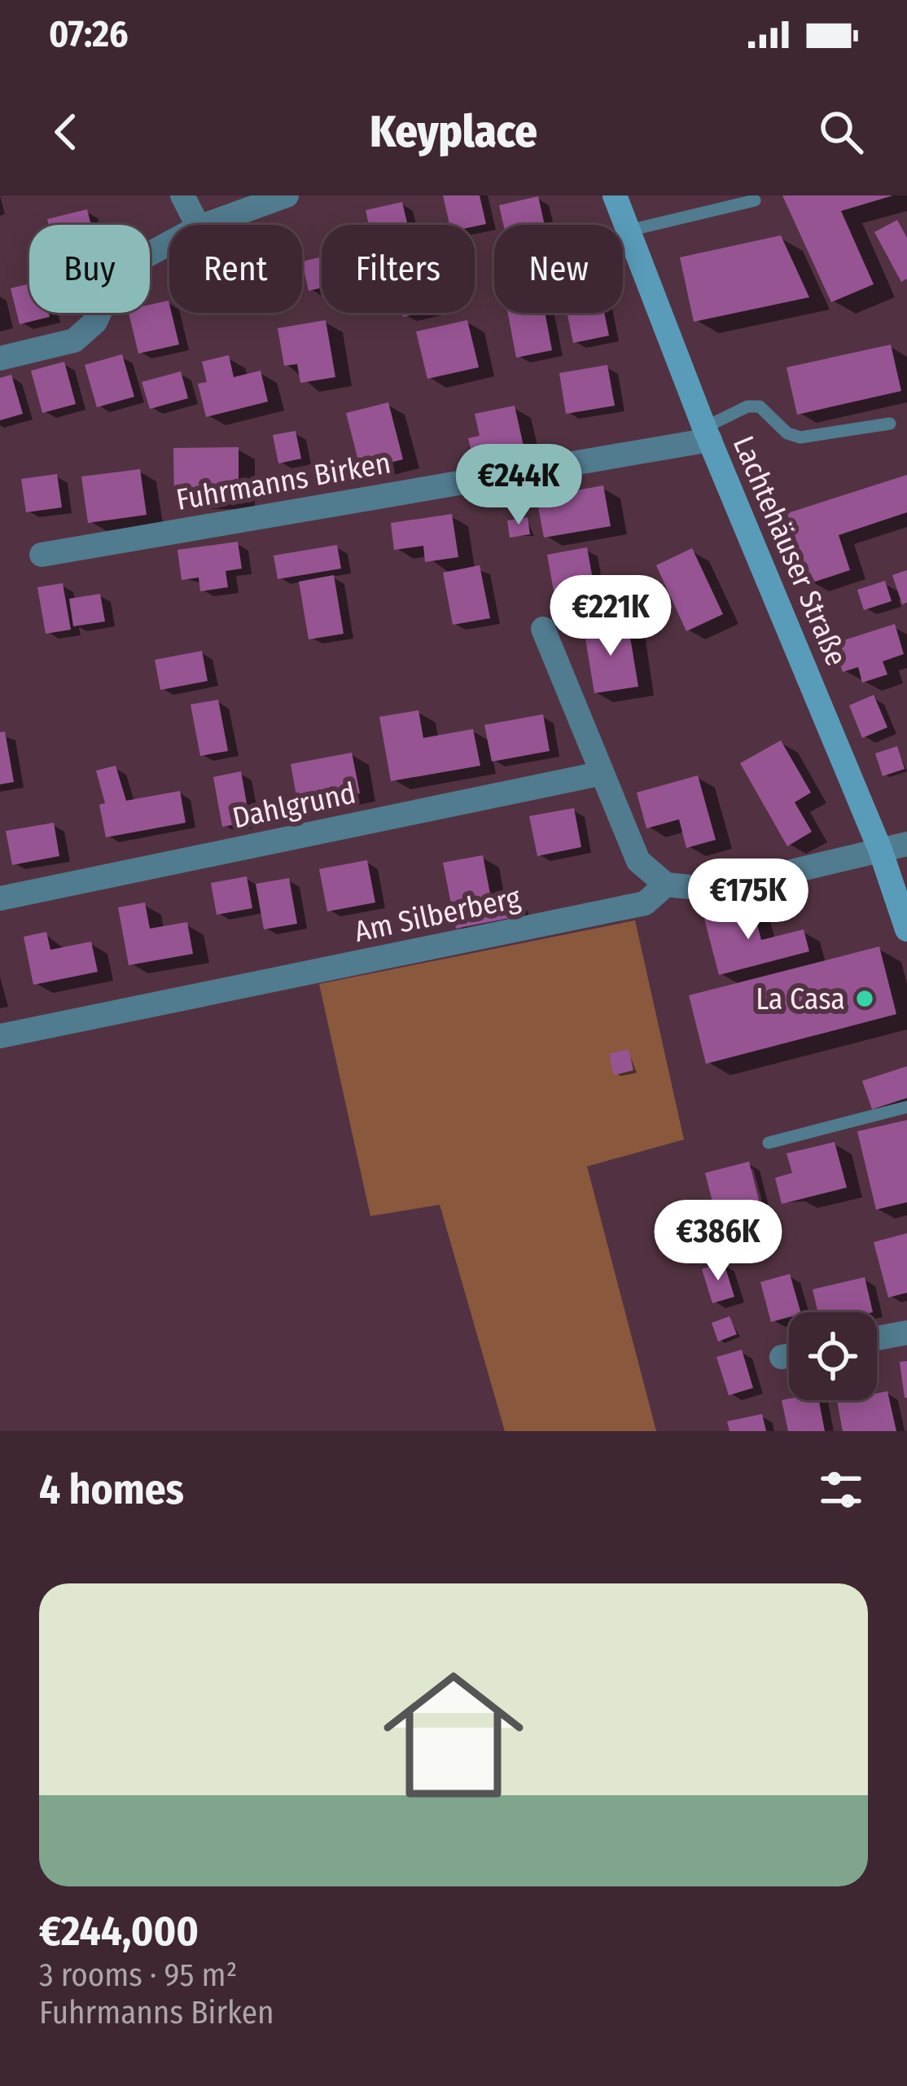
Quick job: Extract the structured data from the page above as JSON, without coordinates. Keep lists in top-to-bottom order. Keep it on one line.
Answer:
{"streets":{"street":["Fuhrmanns Birken","Lachtehäuser Straße","Dahlgrund","Am Silberberg"]},"crossings":[["Fuhrmanns Birken","Lachtehäuser Straße"]],"places":["La Casa"],"page":{"status":"07:26","header":"Keyplace","chip":["Buy","Rent","Filters","New"],"price":["€244K","€221K","€175K","€386K"],"heading":"4 homes","list":[{"name":"€244,000","note":"3 rooms · 95 m² · Fuhrmanns Birken"}]}}
